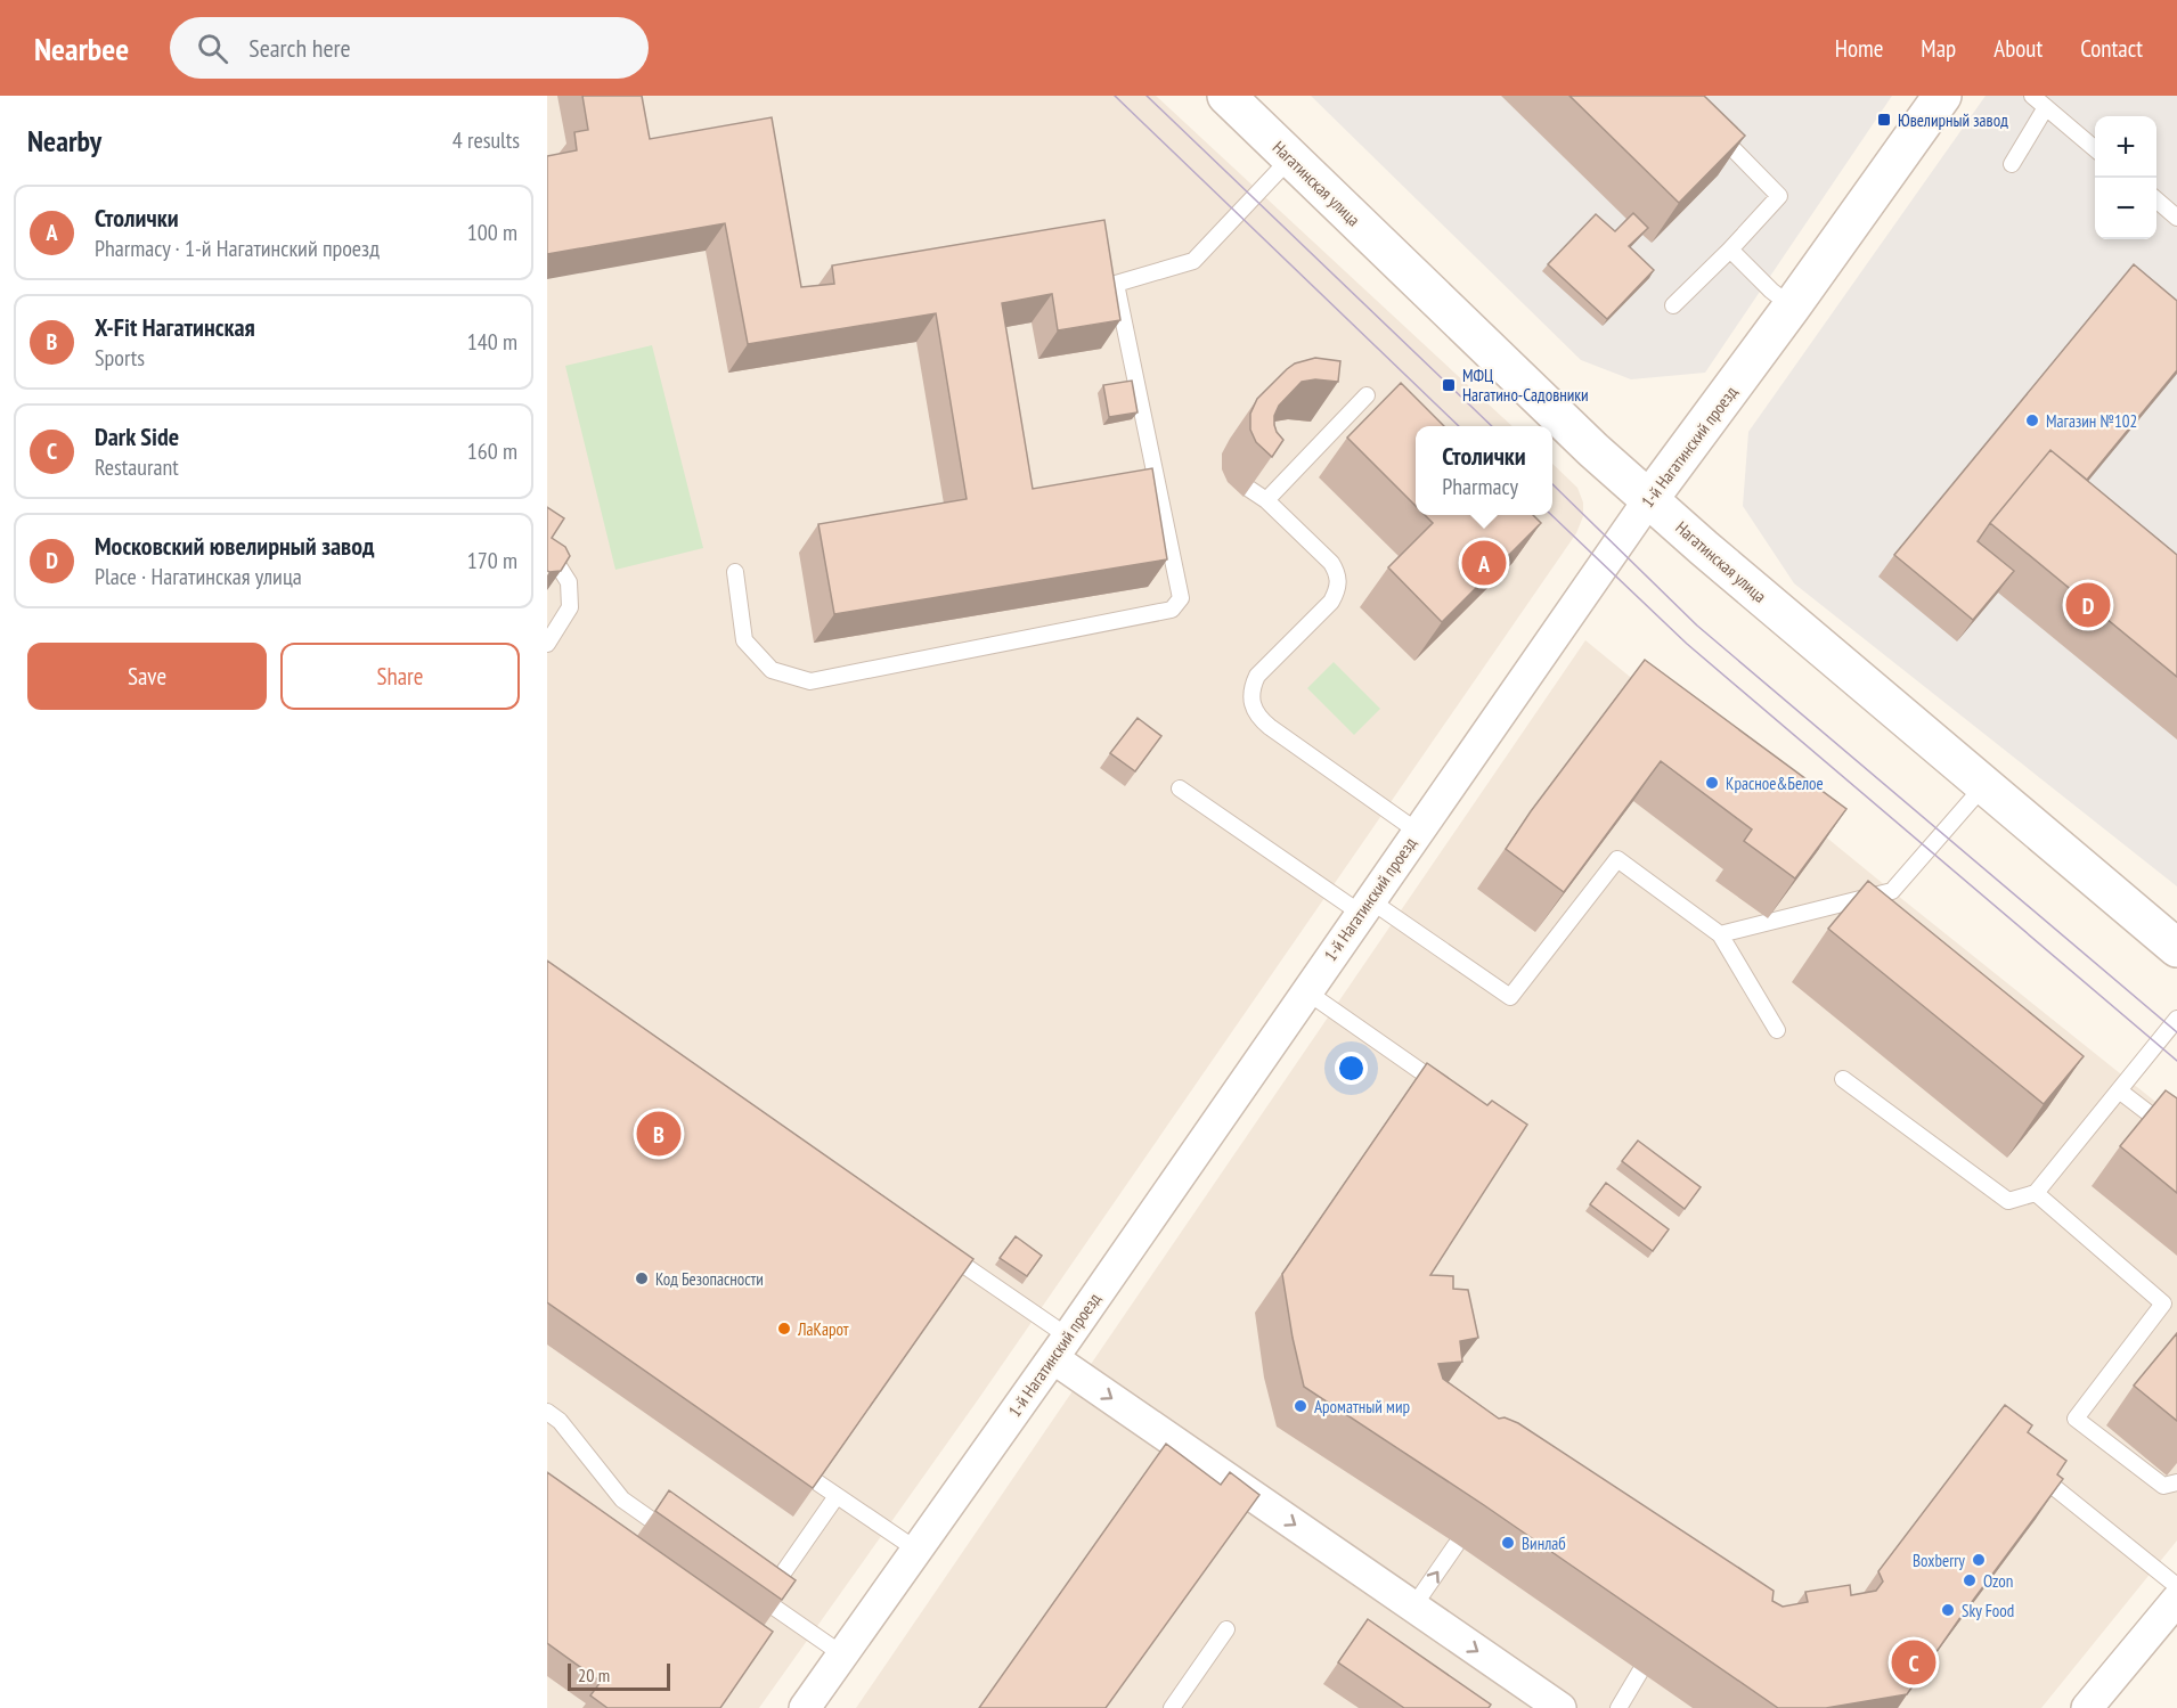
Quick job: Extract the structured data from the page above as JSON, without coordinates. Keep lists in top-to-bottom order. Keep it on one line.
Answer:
{"streets":{"street":["Нагатинская улица","1-й Нагатинский проезд"]},"crossings":[["Нагатинская улица","1-й Нагатинский проезд"]],"places":{"transit":["Ювелирный завод","МФЦ Нагатино-Садовники"],"other":["Магазин №102","Красное&Белое","Код Безопасности","ЛаКарот","Ароматный мир","Винлаб","Boxberry","Ozon","Sky Food"]},"scale_bar":"20 m","page":{"header":"Nearbee","search":"Search here","nav":["Home","Map","About","Contact"],"heading":["Nearby","4 results"],"map_buttons":["+","−"],"list":[{"mark":"A","name":"Столички","note":"Pharmacy · 1-й Нагатинский проезд","value":"100 m"},{"mark":"B","name":"X-Fit Нагатинская","note":"Sports","value":"140 m"},{"mark":"C","name":"Dark Side","note":"Restaurant","value":"160 m"},{"mark":"D","name":"Московский ювелирный завод","note":"Place · Нагатинская улица","value":"170 m"}],"popup":["Столички","Pharmacy"],"pins":["A","D","B","C"],"buttons":["Save","Share"],"scale":"20 m"}}
